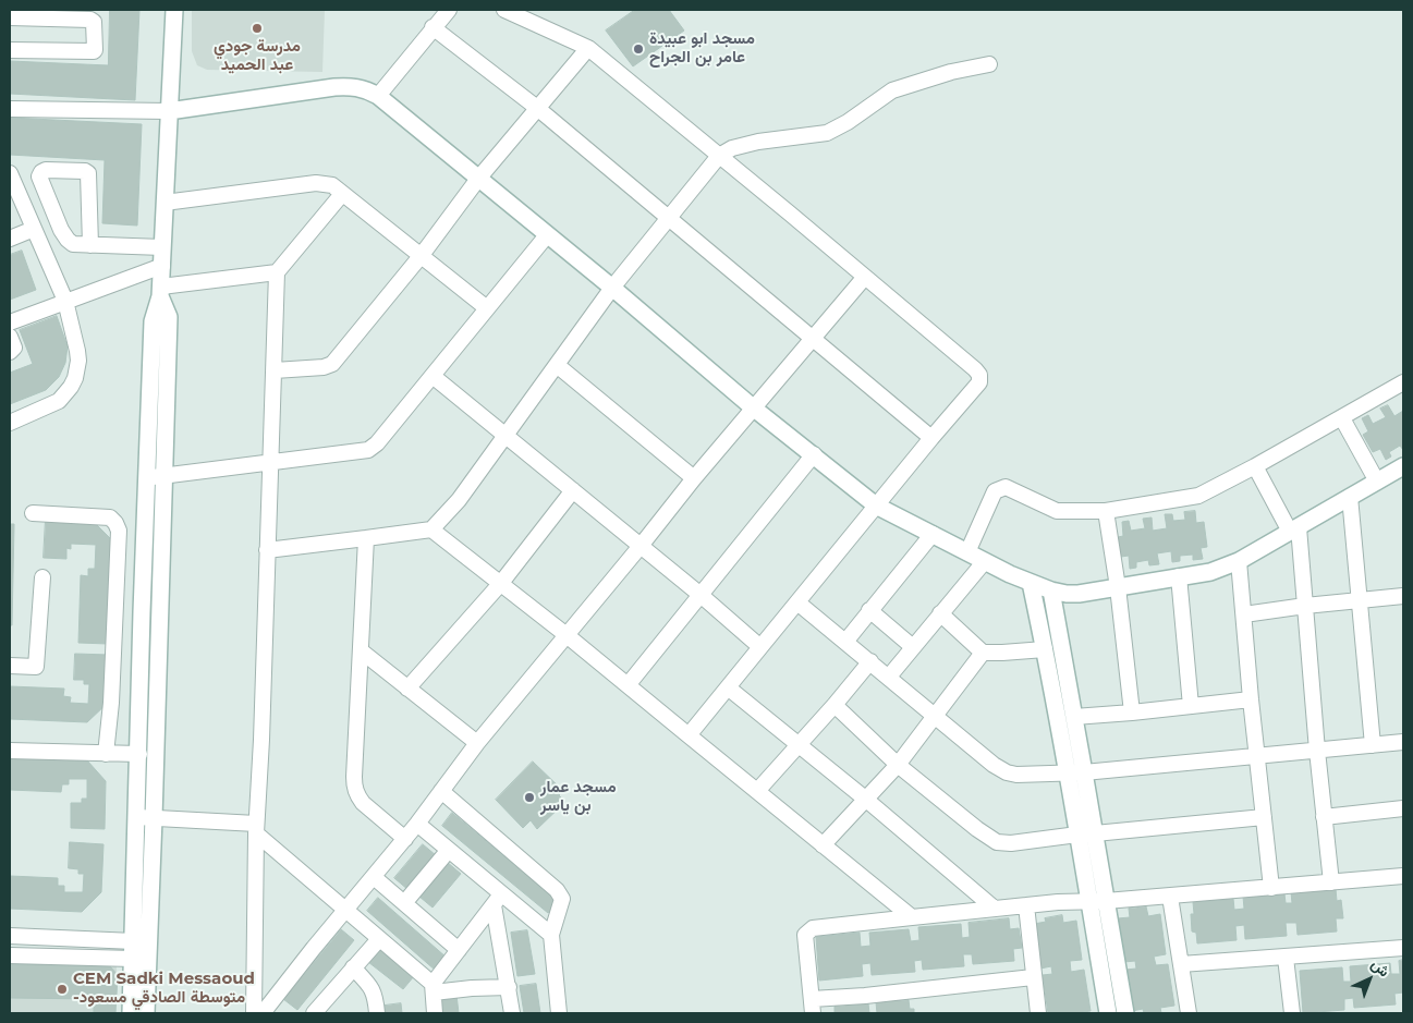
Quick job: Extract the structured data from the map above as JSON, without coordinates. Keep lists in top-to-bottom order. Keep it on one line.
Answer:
{"places":["مدرسة جودي عبد الحميد","مسجد ابو عبيدة عامر بن الجراح","مسجد عمار بن ياسر","CEM Sadki Messaoud -متوسطة الصادقي مسعود"],"north":"top right"}
